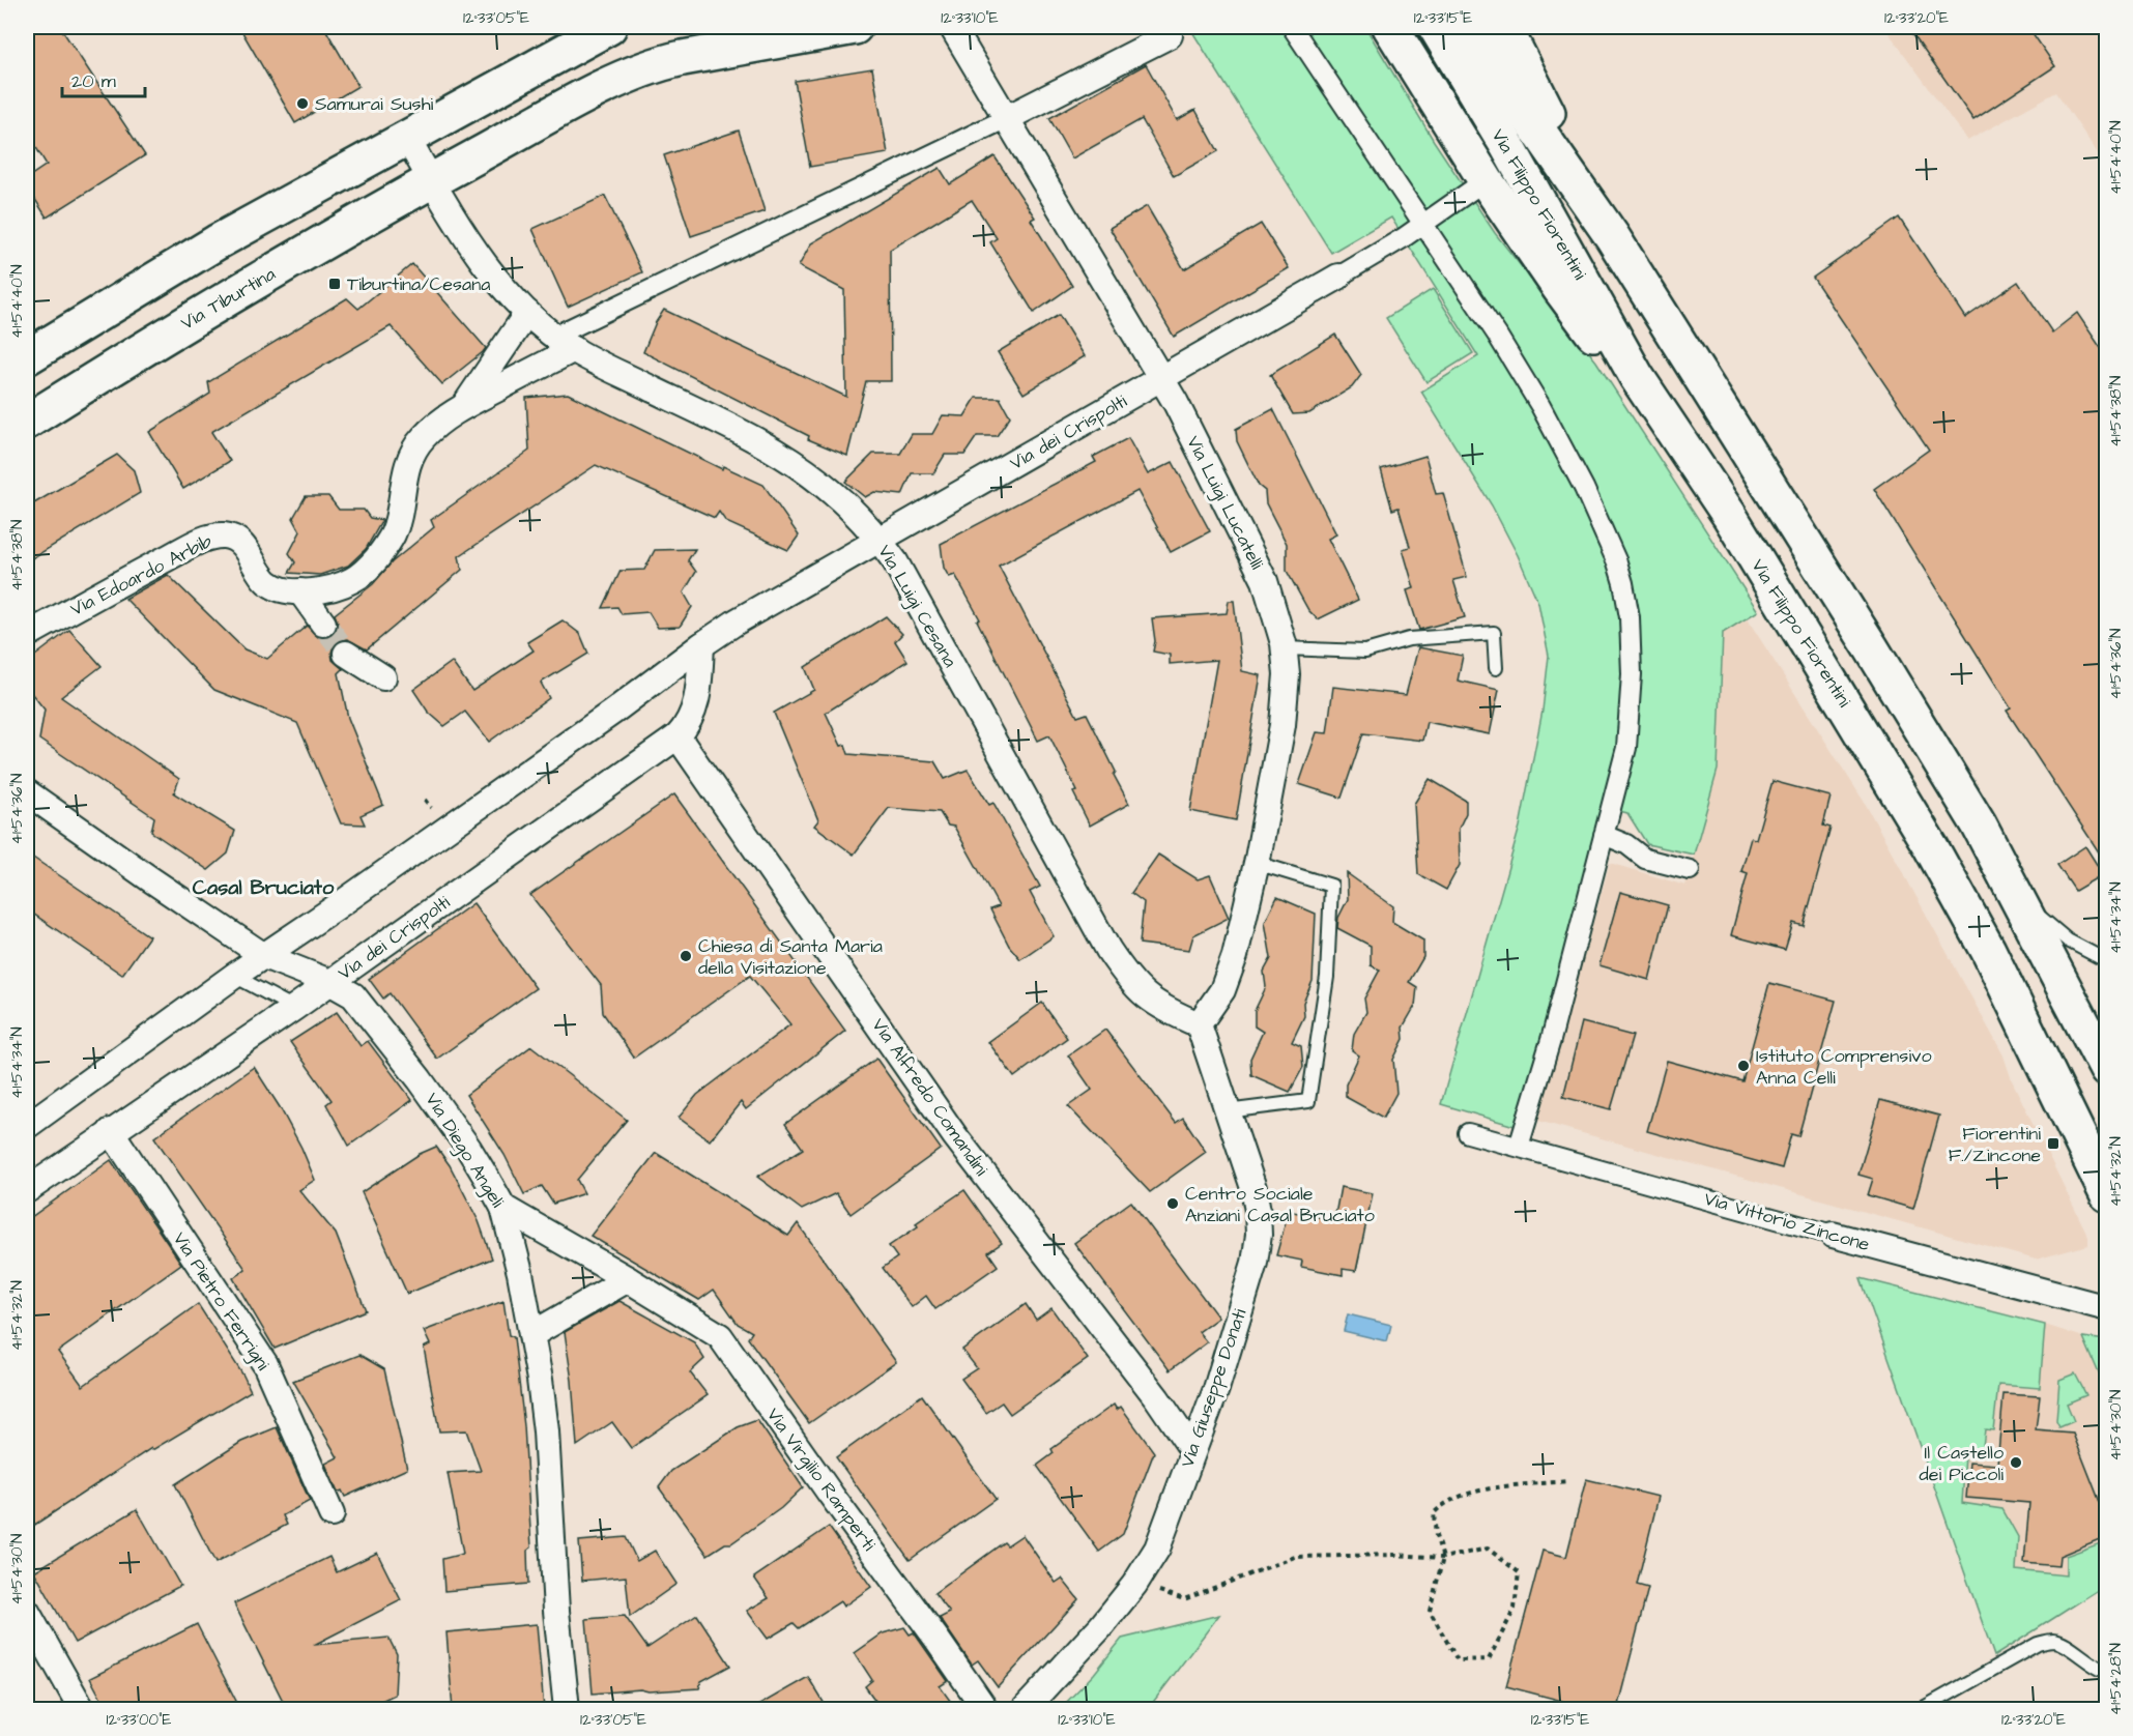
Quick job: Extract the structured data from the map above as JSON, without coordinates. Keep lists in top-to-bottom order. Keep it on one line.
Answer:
{"streets":{"main road":["Via Filippo Fiorentini","Via Tiburtina"],"street":["Via dei Crispolti","Via Luigi Lucatelli","Via Edoardo Arbib","Via Luigi Cesana","Via Alfredo Comandini","Via Diego Angeli","Via Vittorio Zincone","Via Pietro Ferrigni","Via Giuseppe Donati","Via Virgilio Ramperti"]},"crossings":[["Via Tiburtina","Via Luigi Cesana"],["Via dei Crispolti","Via Luigi Lucatelli"],["Via dei Crispolti","Via Luigi Cesana"],["Via dei Crispolti","Via Alfredo Comandini"],["Via dei Crispolti","Via Diego Angeli"],["Via dei Crispolti","Via Pietro Ferrigni"],["Via Luigi Lucatelli","Via Luigi Cesana"],["Via Luigi Lucatelli","Via Giuseppe Donati"],["Via Edoardo Arbib","Via Luigi Cesana"],["Via Luigi Cesana","Via Giuseppe Donati"],["Via Alfredo Comandini","Via Giuseppe Donati"],["Via Diego Angeli","Via Virgilio Ramperti"]],"districts":["Casal Bruciato"],"places":{"other":["Samurai Sushi","Chiesa di Santa Maria della Visitazione","Istituto Comprensivo Anna Celli","Centro Sociale Anziani Casal Bruciato","Il Castello dei Piccoli"],"transit":["Tiburtina/Cesana","Fiorentini F./Zincone"]},"scale_bar":"20 m","coordinates":["12°33'05\"E","12°33'10\"E","12°33'15\"E","12°33'20\"E","41°54'40\"N","41°54'38\"N","41°54'36\"N","41°54'34\"N","41°54'32\"N","41°54'30\"N","41°54'28\"N","12°33'00\"E"]}
